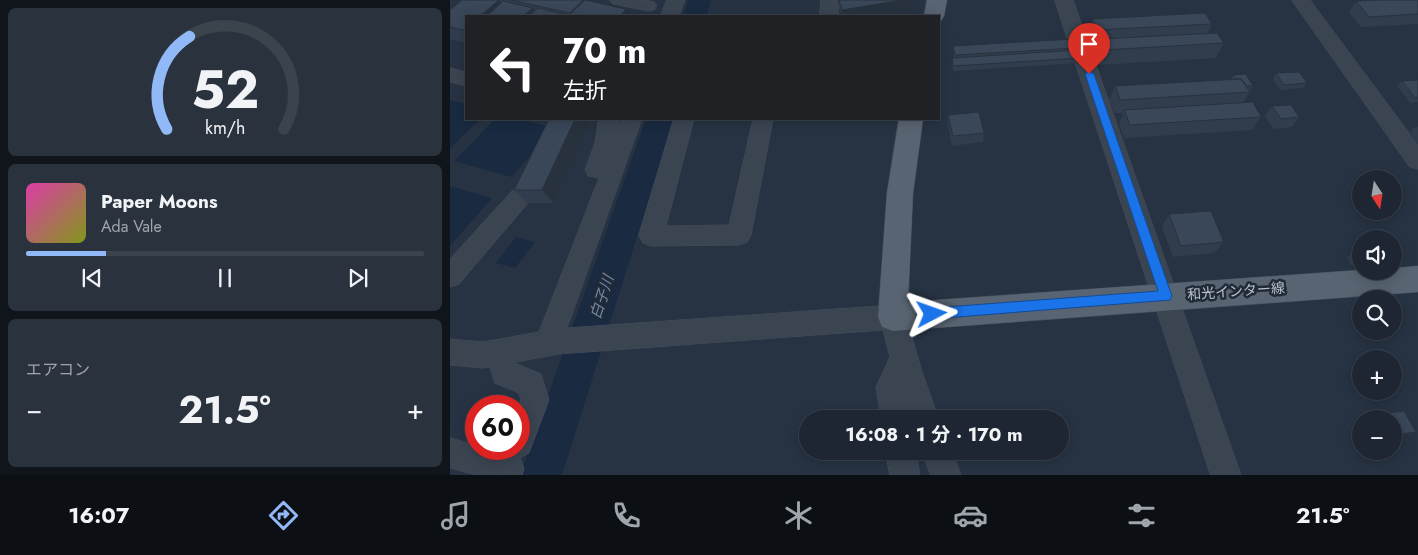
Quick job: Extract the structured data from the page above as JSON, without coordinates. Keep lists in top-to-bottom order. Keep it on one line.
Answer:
{"streets":{"main road":["和光インター線"]},"water":["白子川"],"north":"bottom","page":{"turn":["70 m","左折"],"map_buttons":["+","−"],"song":["Paper Moons","Ada Vale"],"tile":"エアコン","heat":["−","21.5°","+"],"limit":"60","trip":"16:08 · 1 分 · 170 m","tabs":["16:07","21.5°"],"gauge":["52","km/h"]}}
